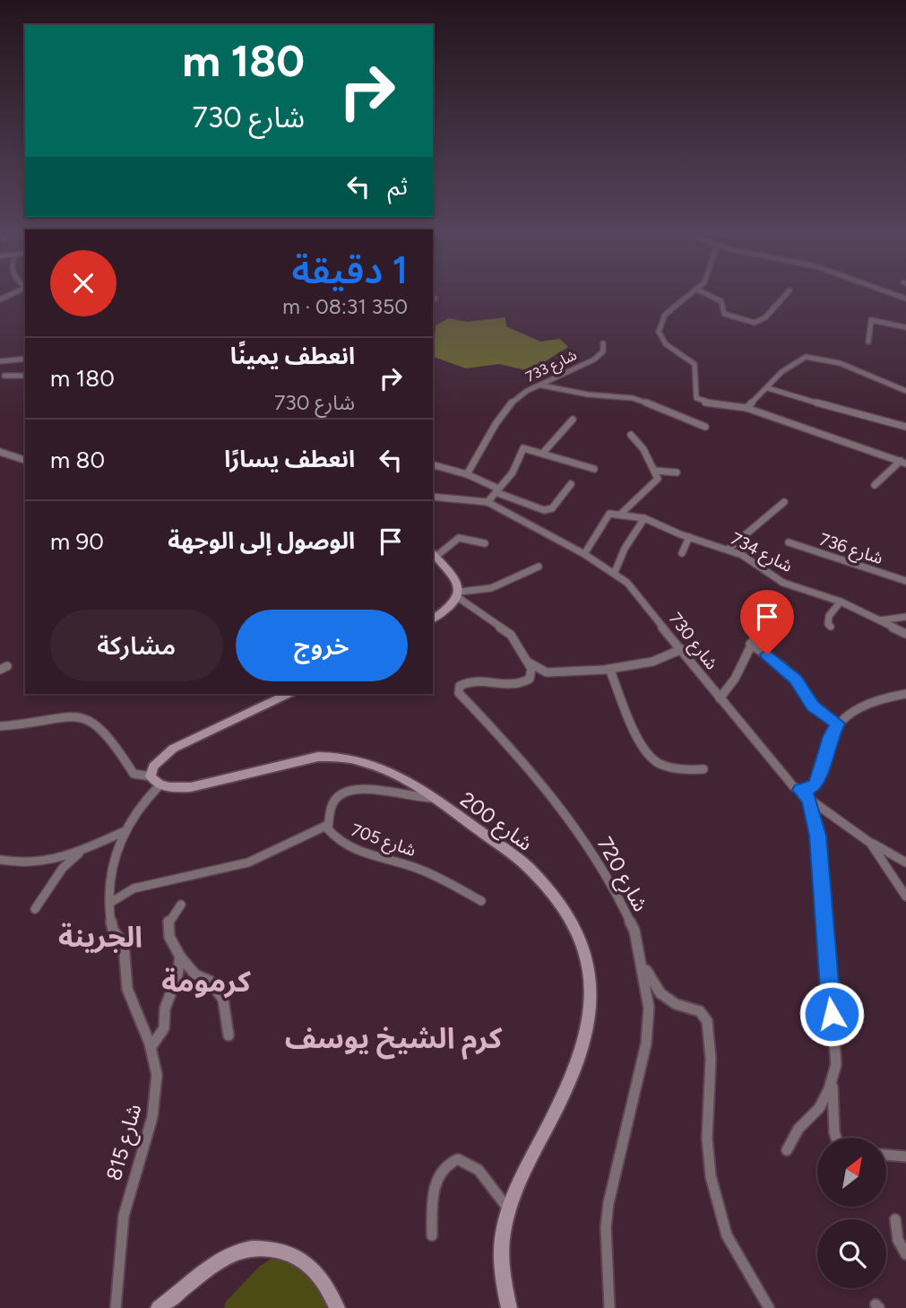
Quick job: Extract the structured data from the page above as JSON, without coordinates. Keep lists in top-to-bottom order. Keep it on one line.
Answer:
{"streets":{"main road":["شارع 200"],"street":["شارع 733","شارع 736","شارع 734","شارع 730","شارع 705","شارع 720","شارع 815"]},"crossings":[["شارع 200","شارع 705"],["شارع 200","شارع 815"]],"districts":["الجرينة","كرمومة","كرم الشيخ يوسف"],"north":"top right","page":{"turn":["180 m","شارع 730"],"then":"ثم","heading":["1 دقيقة","350 m · 08:31"],"list":[{"name":"انعطف يمينًا","note":"شارع 730","value":"180 m"},{"name":"انعطف يسارًا","value":"80 m"},{"name":"الوصول إلى الوجهة","value":"90 m"}],"buttons":["خروج","مشاركة"]}}
